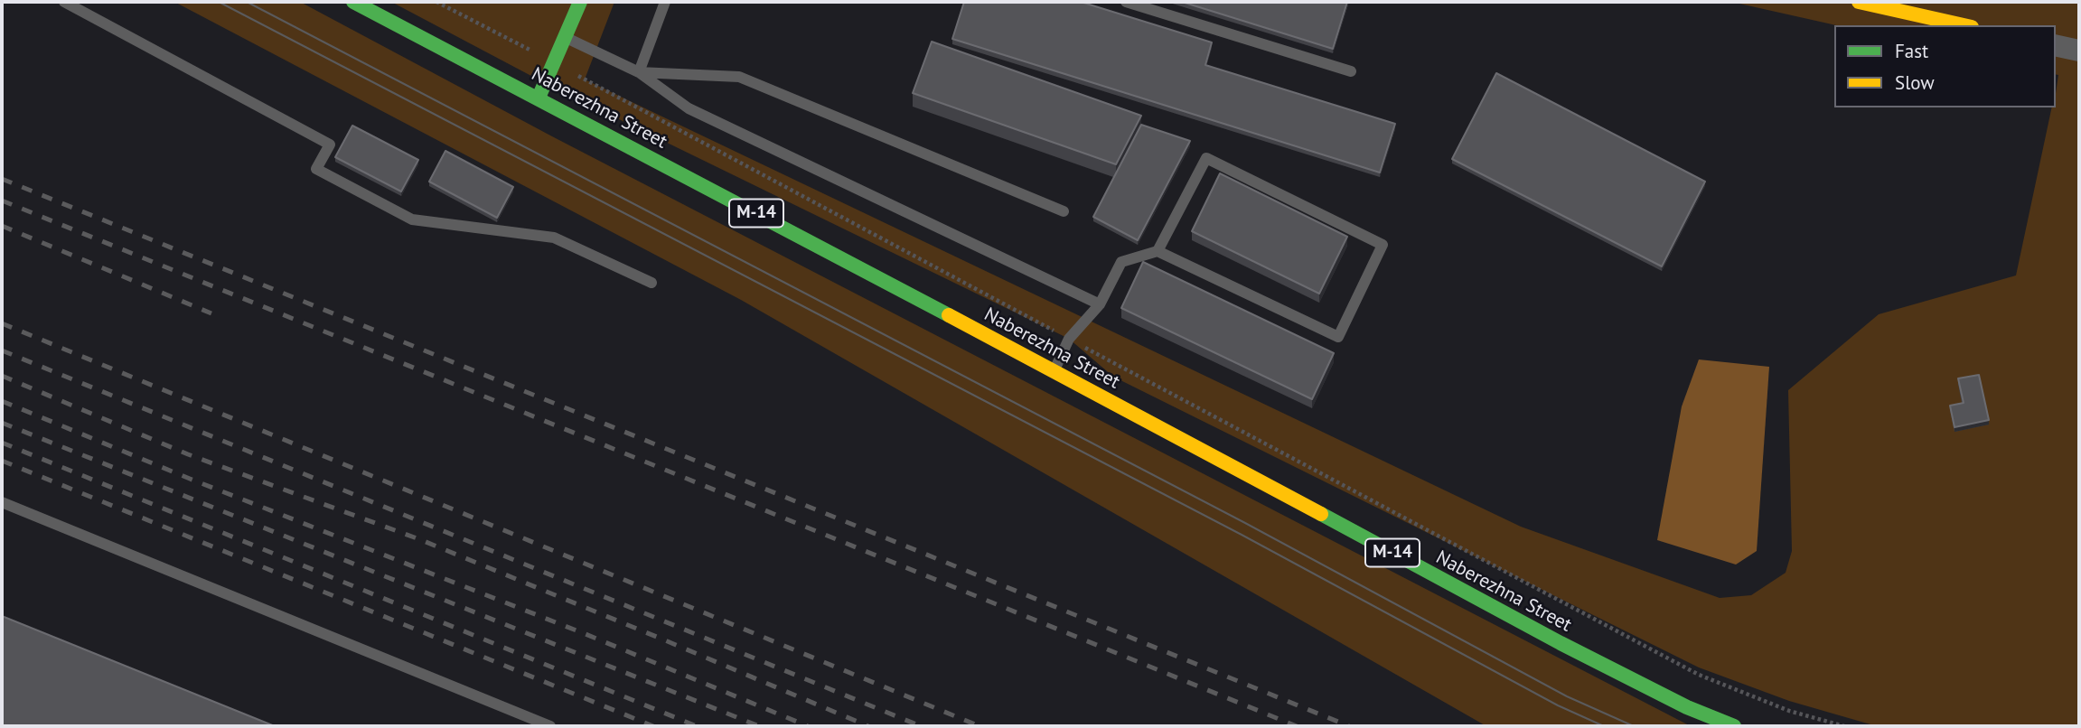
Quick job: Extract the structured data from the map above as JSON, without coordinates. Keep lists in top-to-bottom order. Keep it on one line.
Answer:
{"streets":{"main road":["Naberezhna Street","М-14"]},"legend":["Fast","Slow"]}
